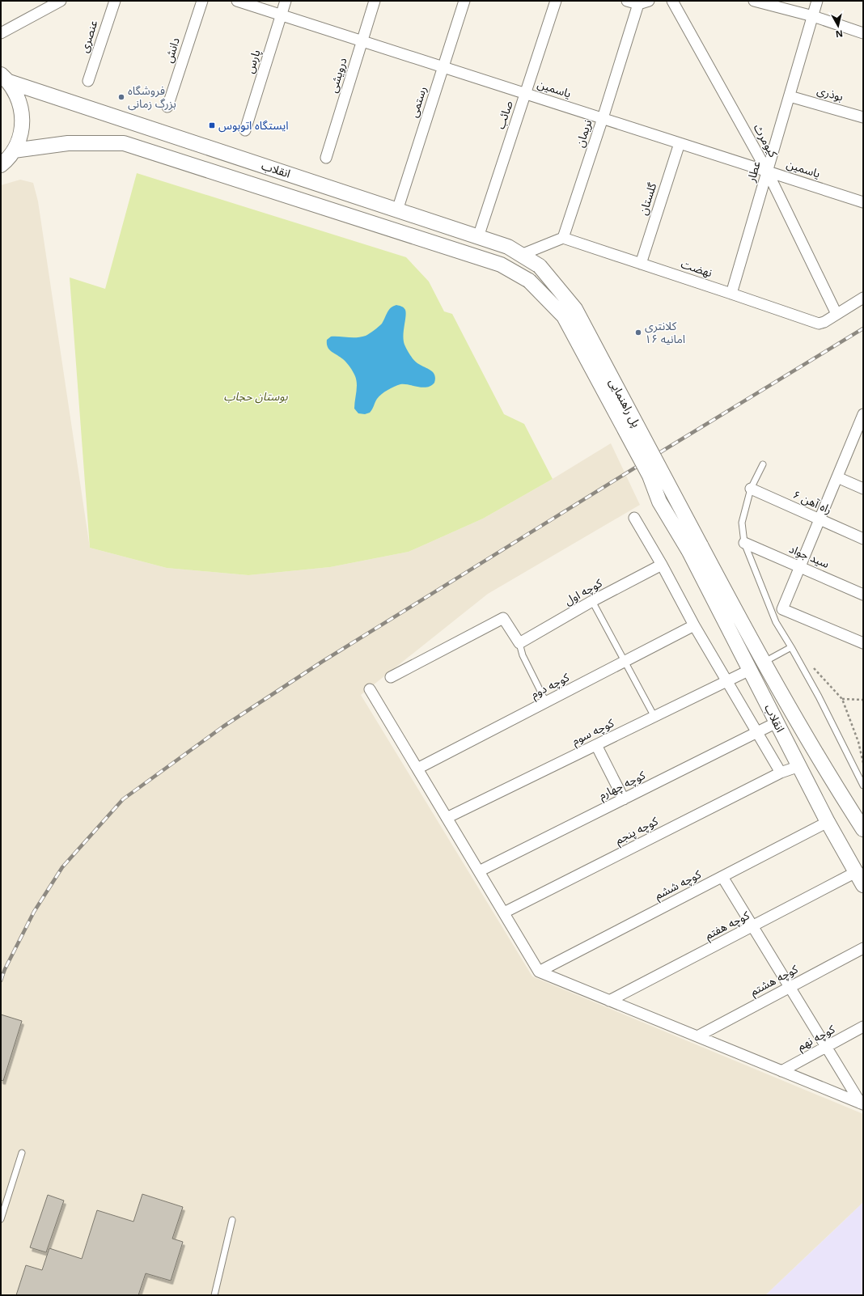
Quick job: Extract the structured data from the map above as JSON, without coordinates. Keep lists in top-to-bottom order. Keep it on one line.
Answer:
{"streets":{"main road":["انقلاب","پل راهنمایی"],"street":["عنصری","دانش","پارس","درویشی","یاسمین","بوذری","رستمی","صائب","نریمان","کیومرث","عطار","گلستان","نهضت","راه آهن ۶","سید جواد","کوچه اول","کوچه دوم","کوچه سوم","کوچه چهارم","کوچه پنجم","کوچه ششم","کوچه هفتم","کوچه هشتم","کوچه نهم"]},"crossings":[["پارس","یاسمین"],["درویشی","یاسمین"],["یاسمین","رستمی"],["یاسمین","صائب"],["یاسمین","نریمان"],["یاسمین","کیومرث"],["یاسمین","عطار"],["یاسمین","گلستان"],["بوذری","عطار"],["رستمی","انقلاب"],["صائب","انقلاب"],["نریمان","نهضت"],["کیومرث","عطار"],["کیومرث","نهضت"],["انقلاب","پل راهنمایی"],["انقلاب","کوچه سوم"],["انقلاب","کوچه چهارم"],["انقلاب","کوچه پنجم"],["انقلاب","کوچه ششم"],["انقلاب","کوچه هفتم"],["عطار","نهضت"],["گلستان","نهضت"]],"parks":["بوستان حجاب"],"places":{"other":["فروشگاه بزرگ زمانی","کلانتری ۱۶ امانیه"],"transit":["ایستگاه اتوبوس"]},"north":"bottom"}
